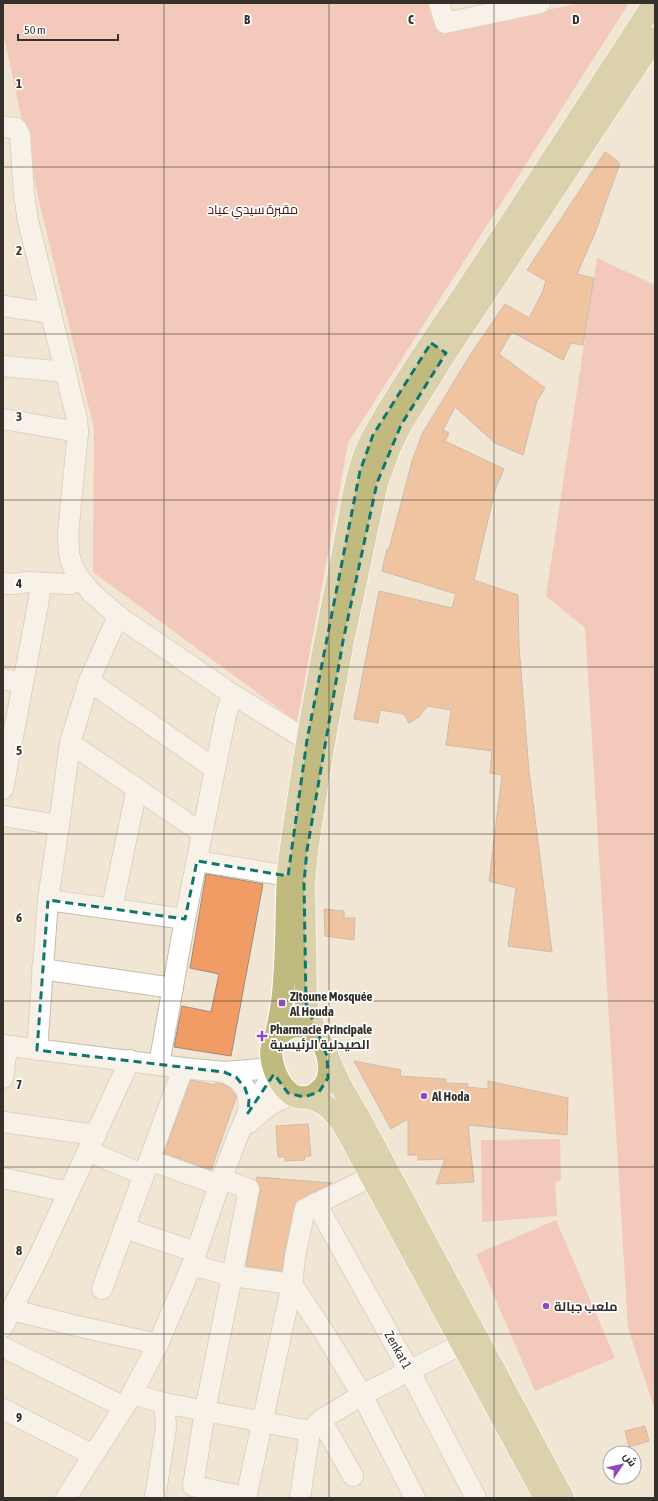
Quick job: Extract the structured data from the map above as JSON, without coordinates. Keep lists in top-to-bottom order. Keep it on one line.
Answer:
{"streets":{"street":["Zenkat 1"]},"parks":["مقبرة سيدي عياد"],"places":{"transit":["Zitoune Mosquée Al Houda"],"health":["Pharmacie Principale الصيدلية الرئيسية"],"other":["Al Hoda","ملعب جبالة"]},"scale_bar":"50 m","north":"top right","grid":{"columns":["B","C","D"],"rows":["1","2","3","4","5","6","7","8","9"]}}
